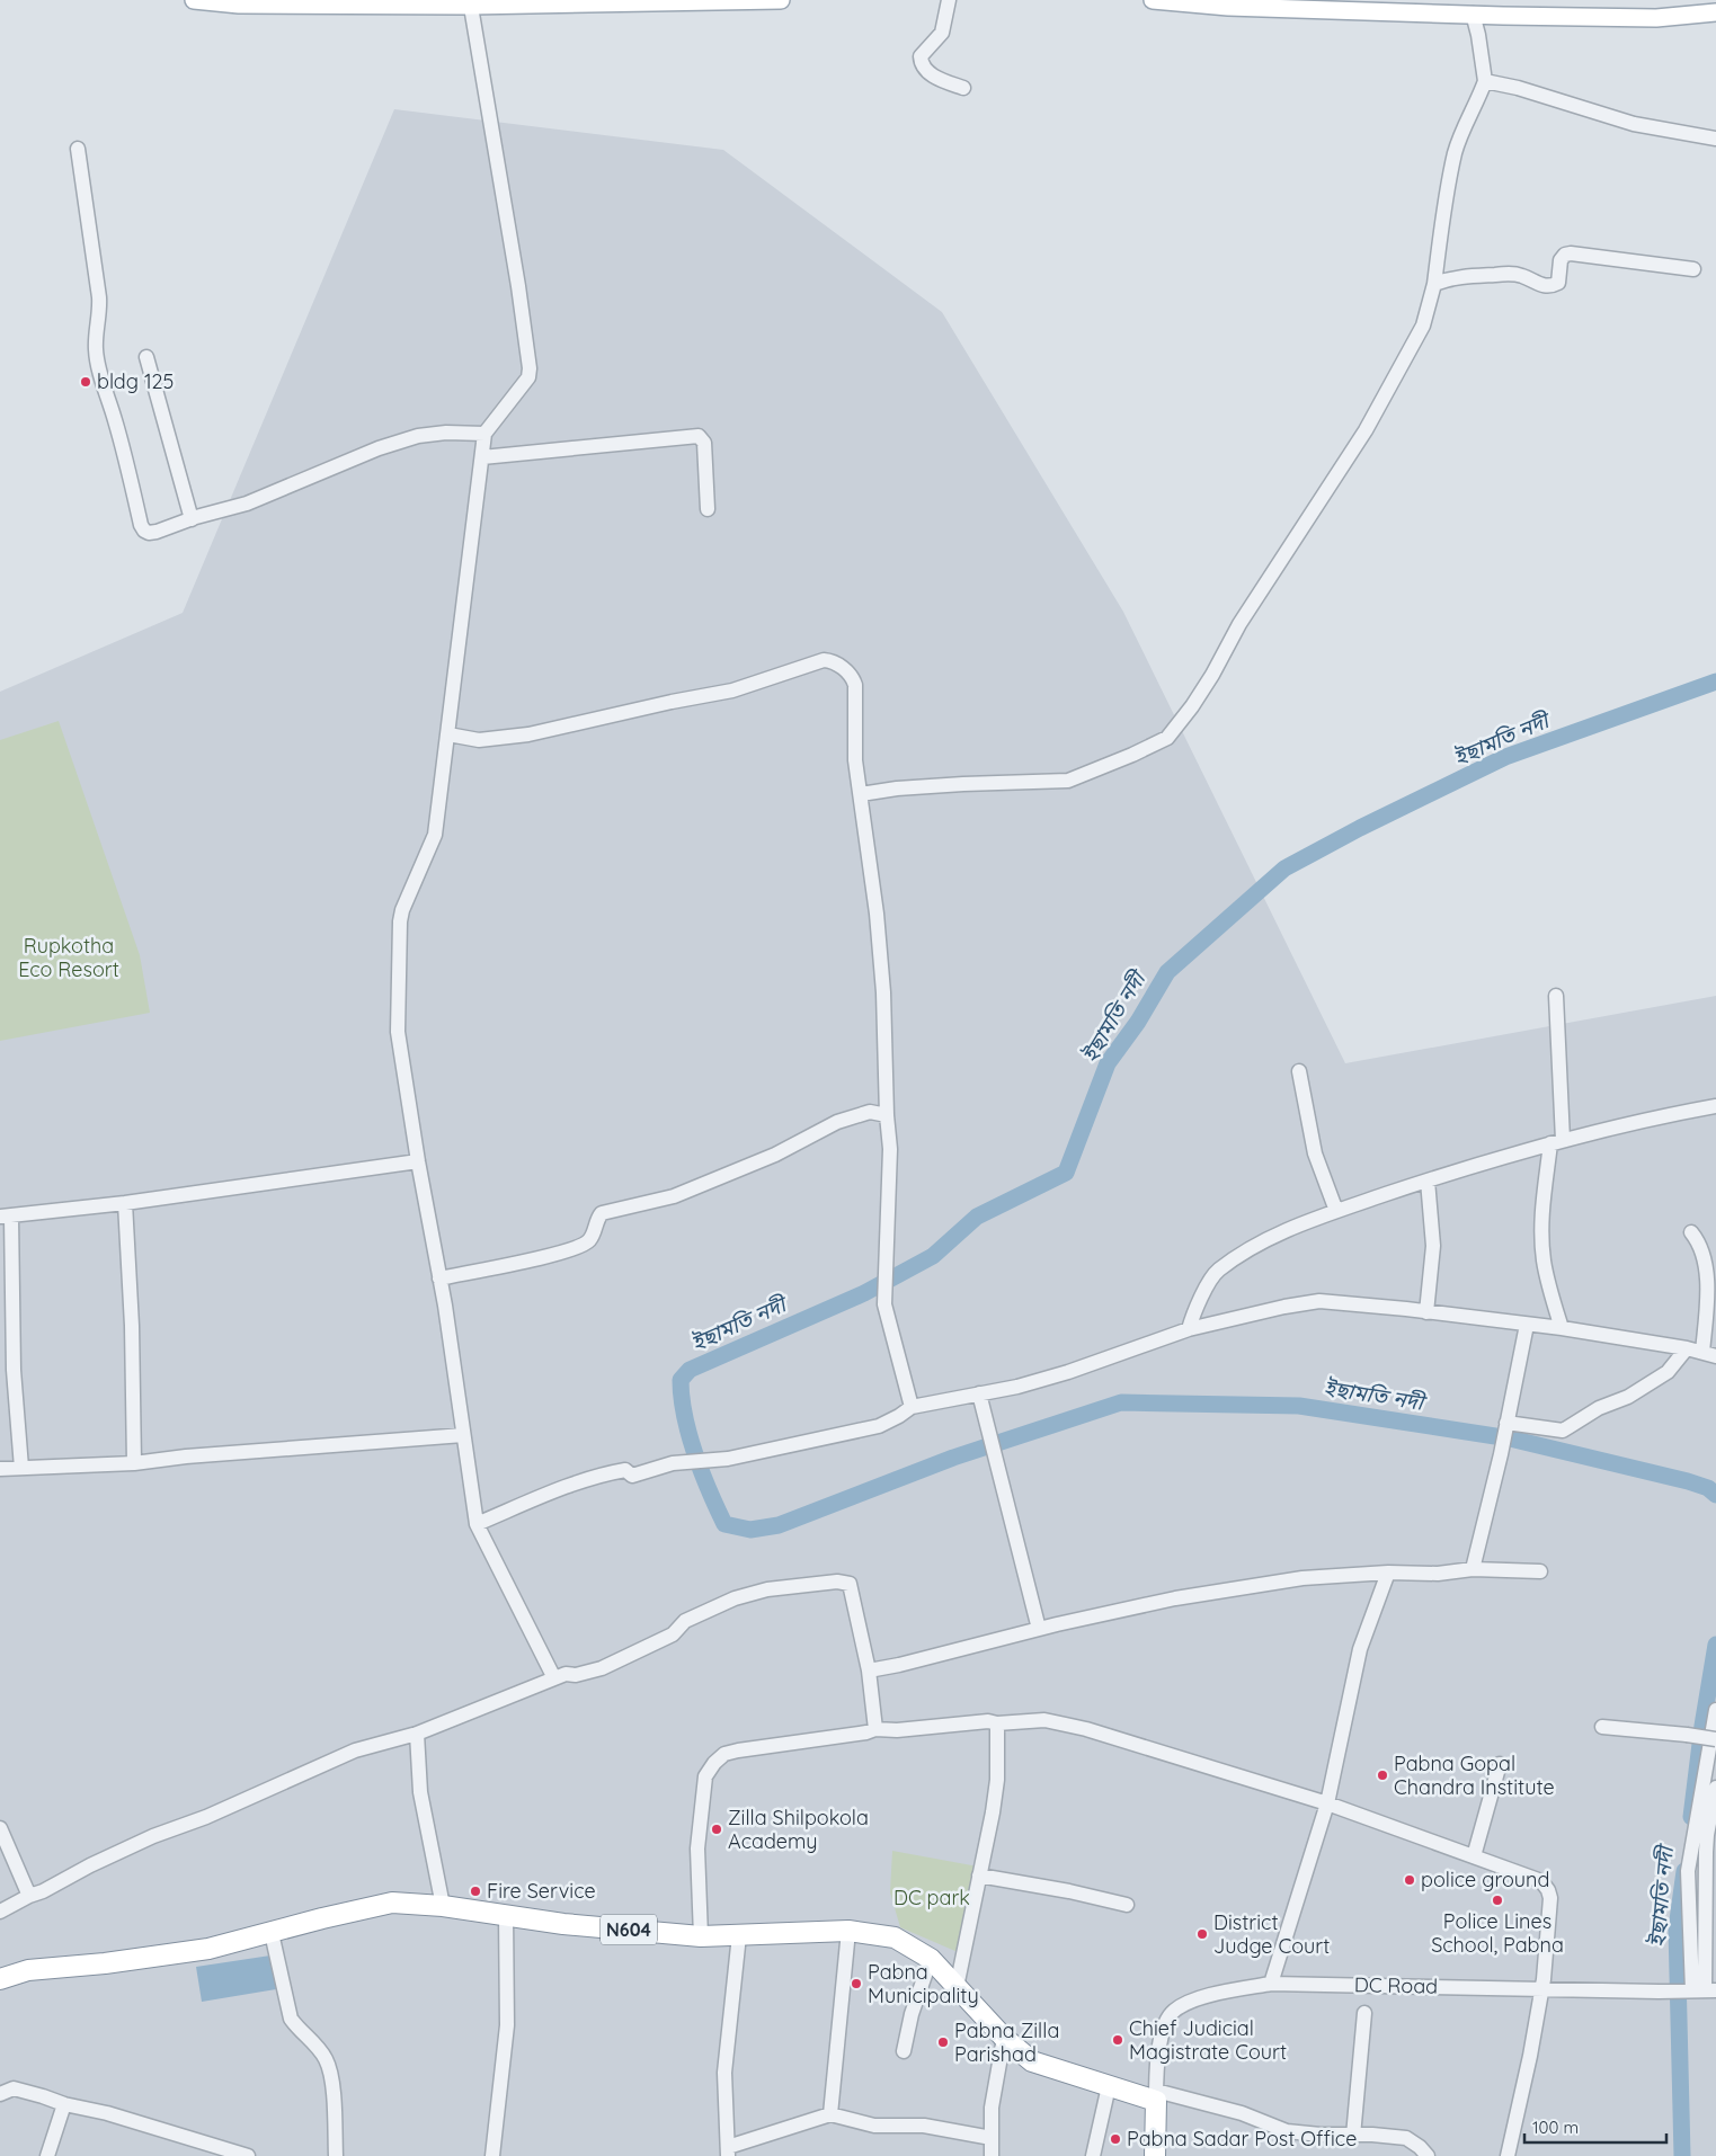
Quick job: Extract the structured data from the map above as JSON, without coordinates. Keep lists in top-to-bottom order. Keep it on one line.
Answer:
{"streets":{"highway":["N604"],"street":["DC Road"]},"crossings":[["N604","DC Road"]],"water":["ইছামতি নদী"],"parks":["Rupkotha Eco Resort","DC park"],"places":["bldg 125","Pabna Gopal Chandra Institute","Zilla Shilpokola Academy","police ground","Fire Service","Police Lines School, Pabna","District Judge Court","Pabna Municipality","Chief Judicial Magistrate Court","Pabna Zilla Parishad","Pabna Sadar Post Office"],"scale_bar":"100 m"}
